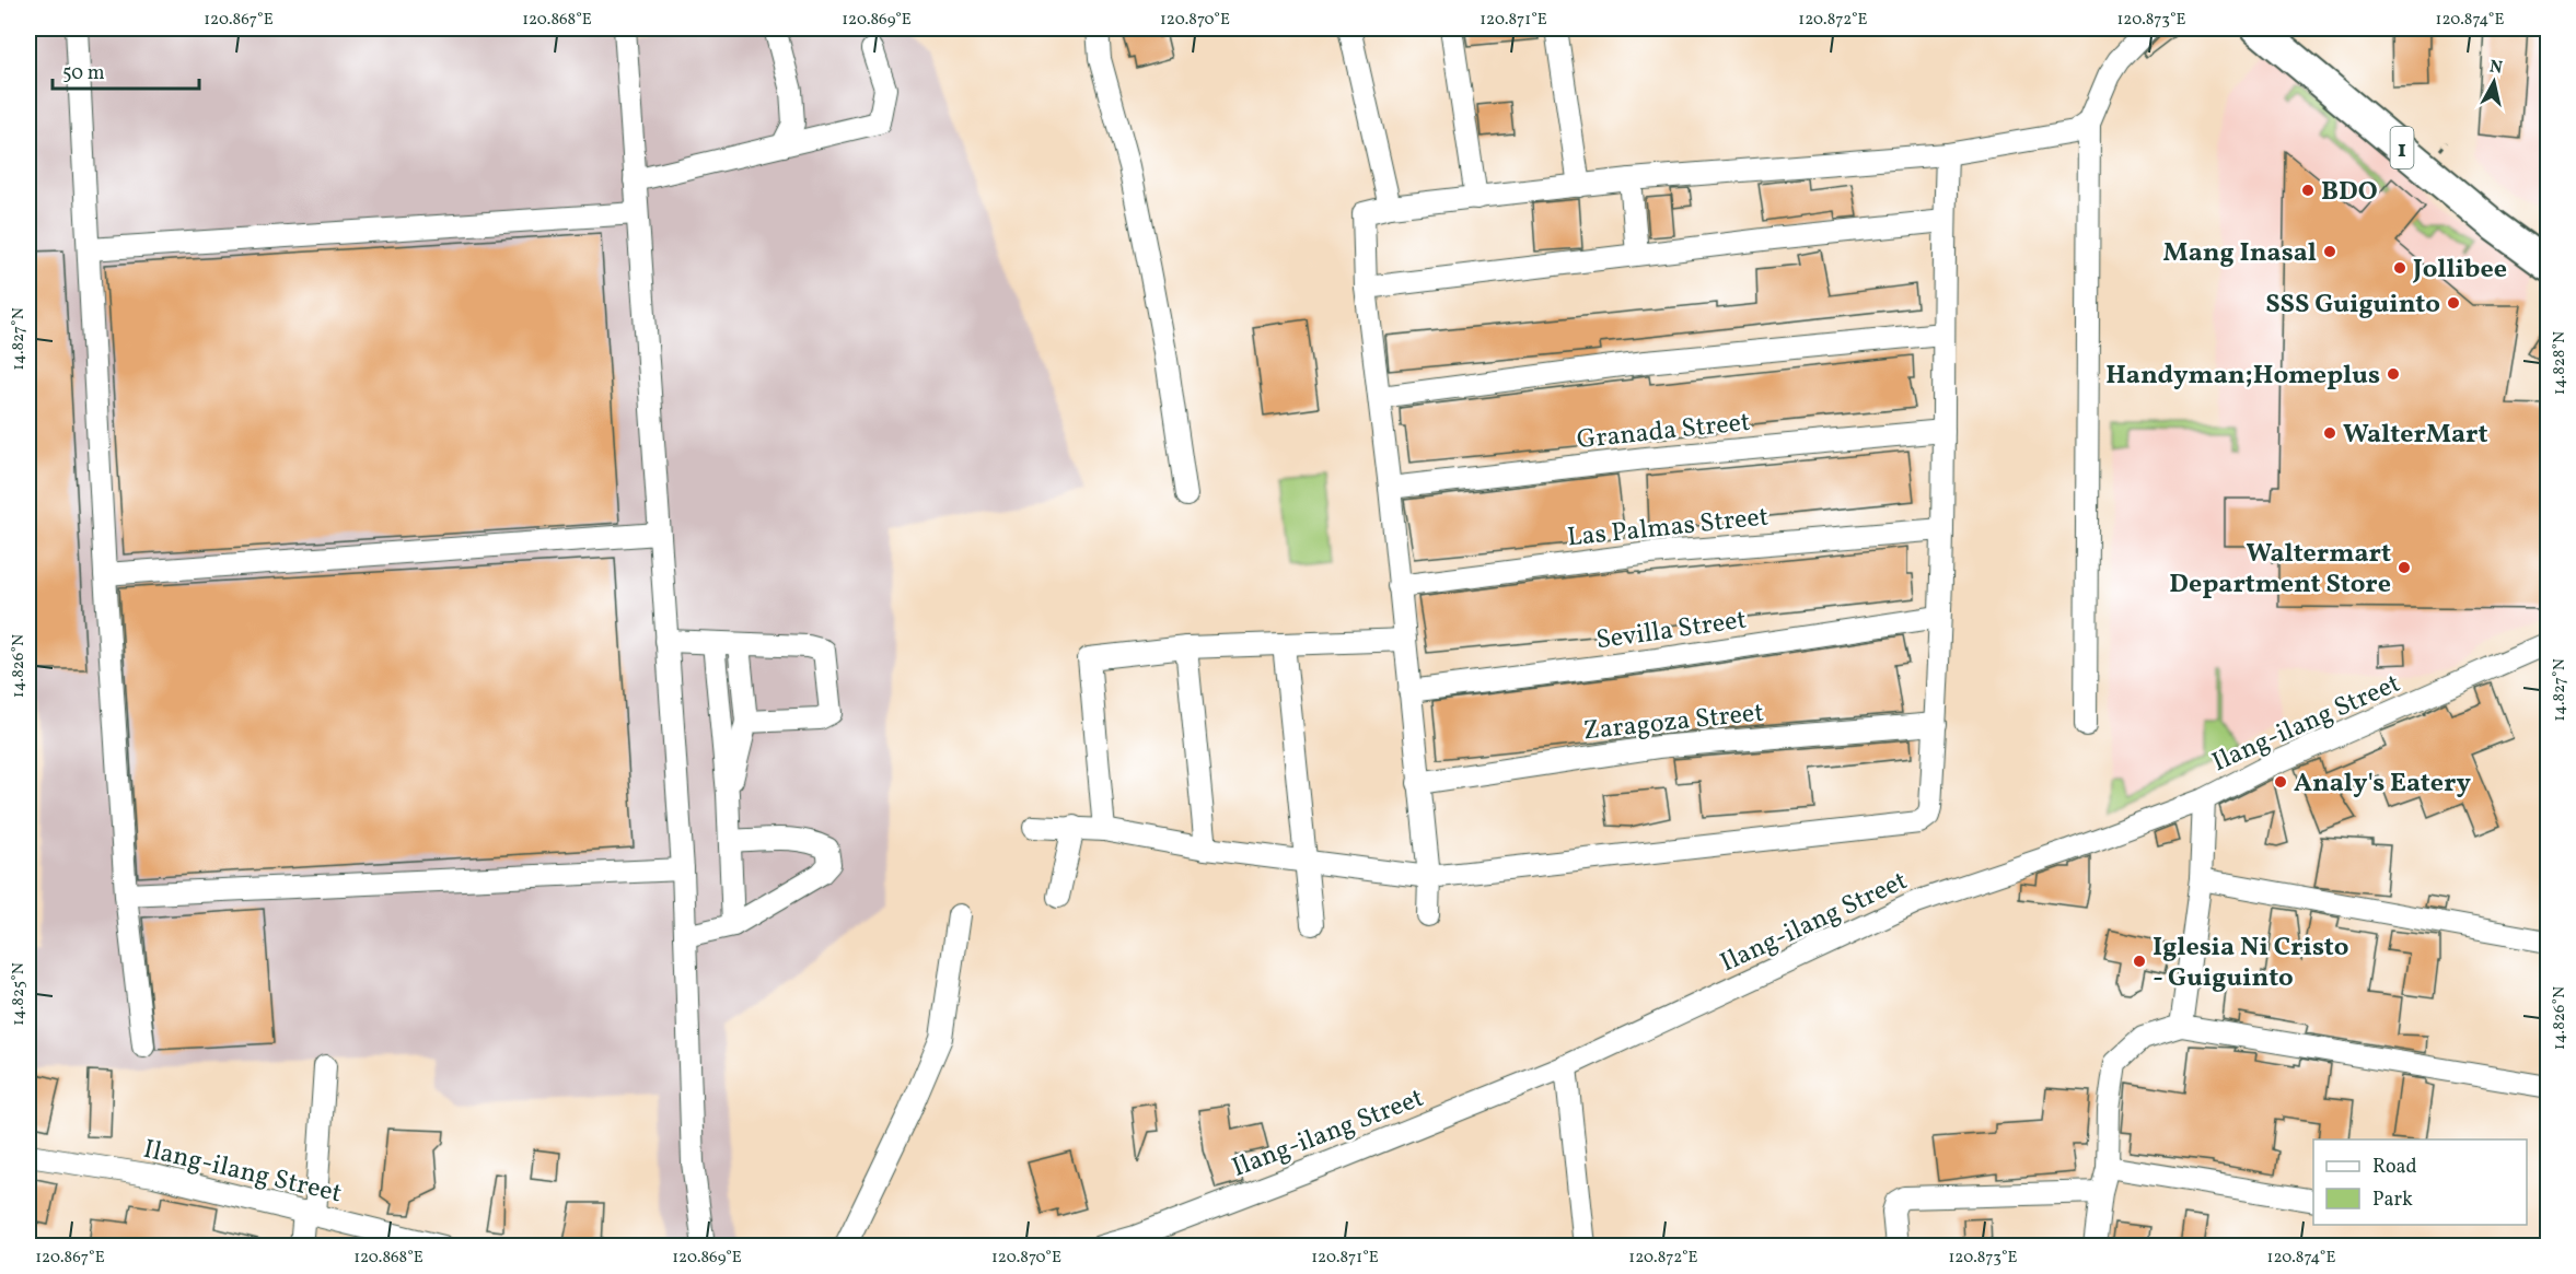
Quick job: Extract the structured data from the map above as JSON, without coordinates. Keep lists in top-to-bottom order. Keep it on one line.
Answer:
{"streets":{"highway":["1"],"street":["Granada Street","Las Palmas Street","Sevilla Street","Zaragoza Street","Ilang-ilang Street"]},"places":["BDO","Mang Inasal","Jollibee","SSS Guiguinto","Handyman;Homeplus","WalterMart","Waltermart Department Store","Analy's Eatery","Iglesia Ni Cristo - Guiguinto"],"legend":["Road","Park"],"scale_bar":"50 m","north":"top","coordinates":["120.867°E","120.868°E","120.869°E","120.870°E","120.871°E","120.872°E","120.873°E","120.874°E","14.827°N","14.828°N","14.826°N","14.825°N"]}
